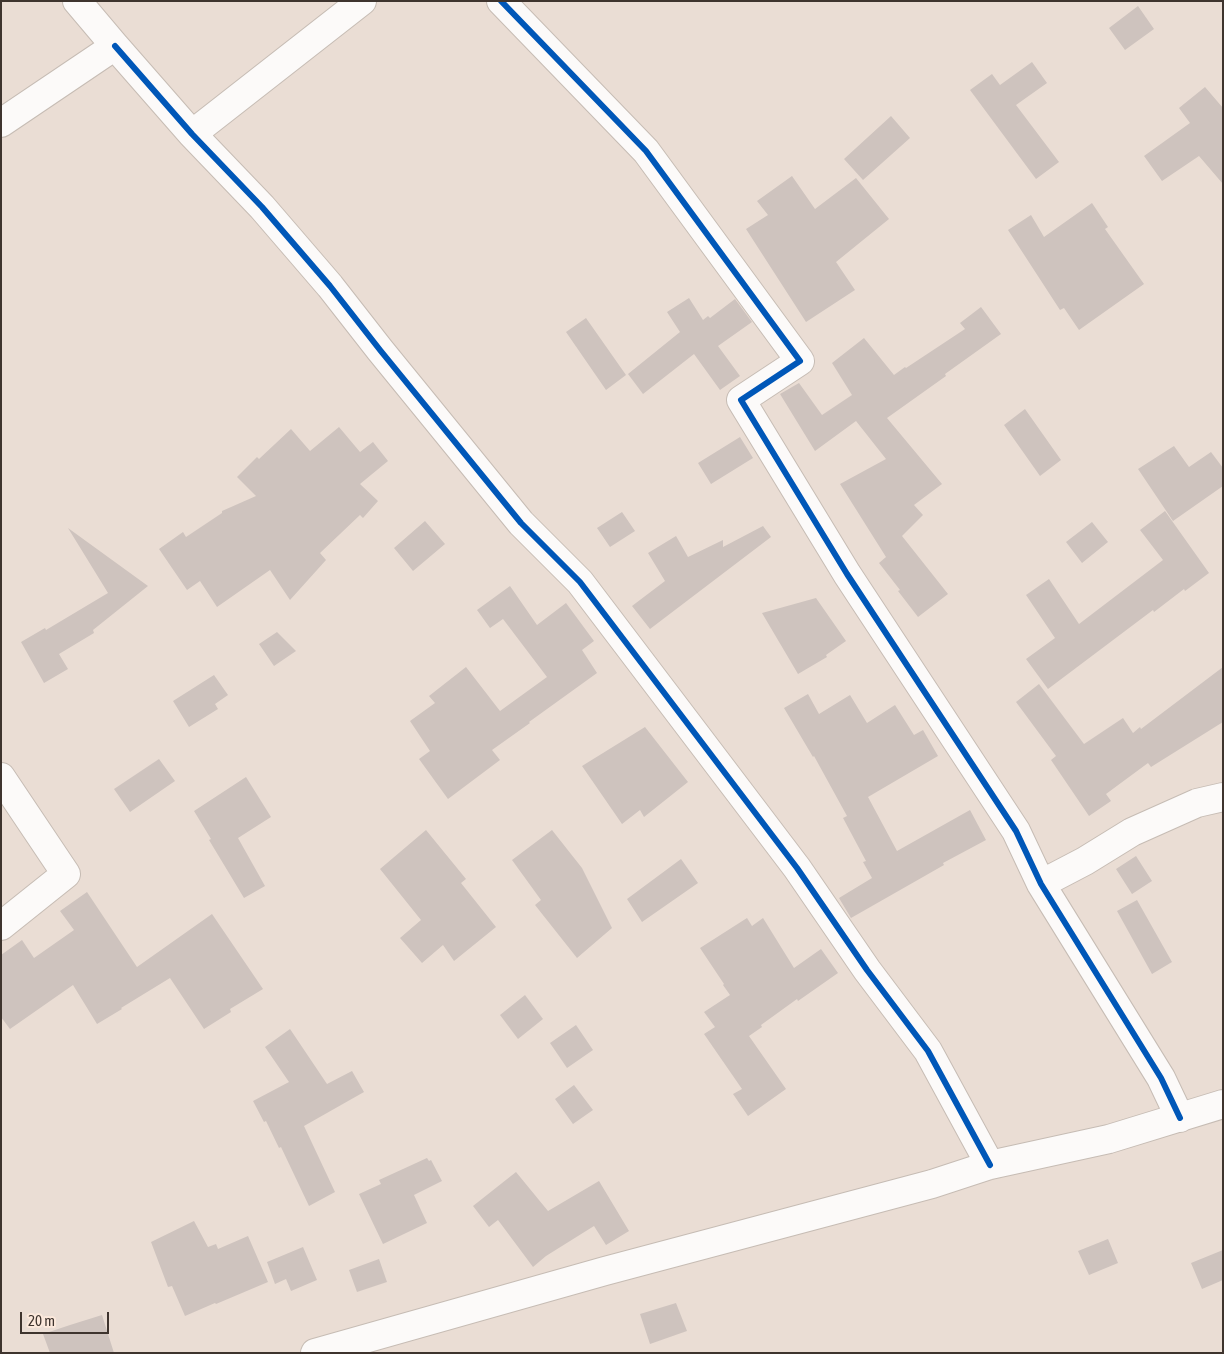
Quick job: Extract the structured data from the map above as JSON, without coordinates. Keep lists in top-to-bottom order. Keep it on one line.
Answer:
{"scale_bar":"20 m"}
